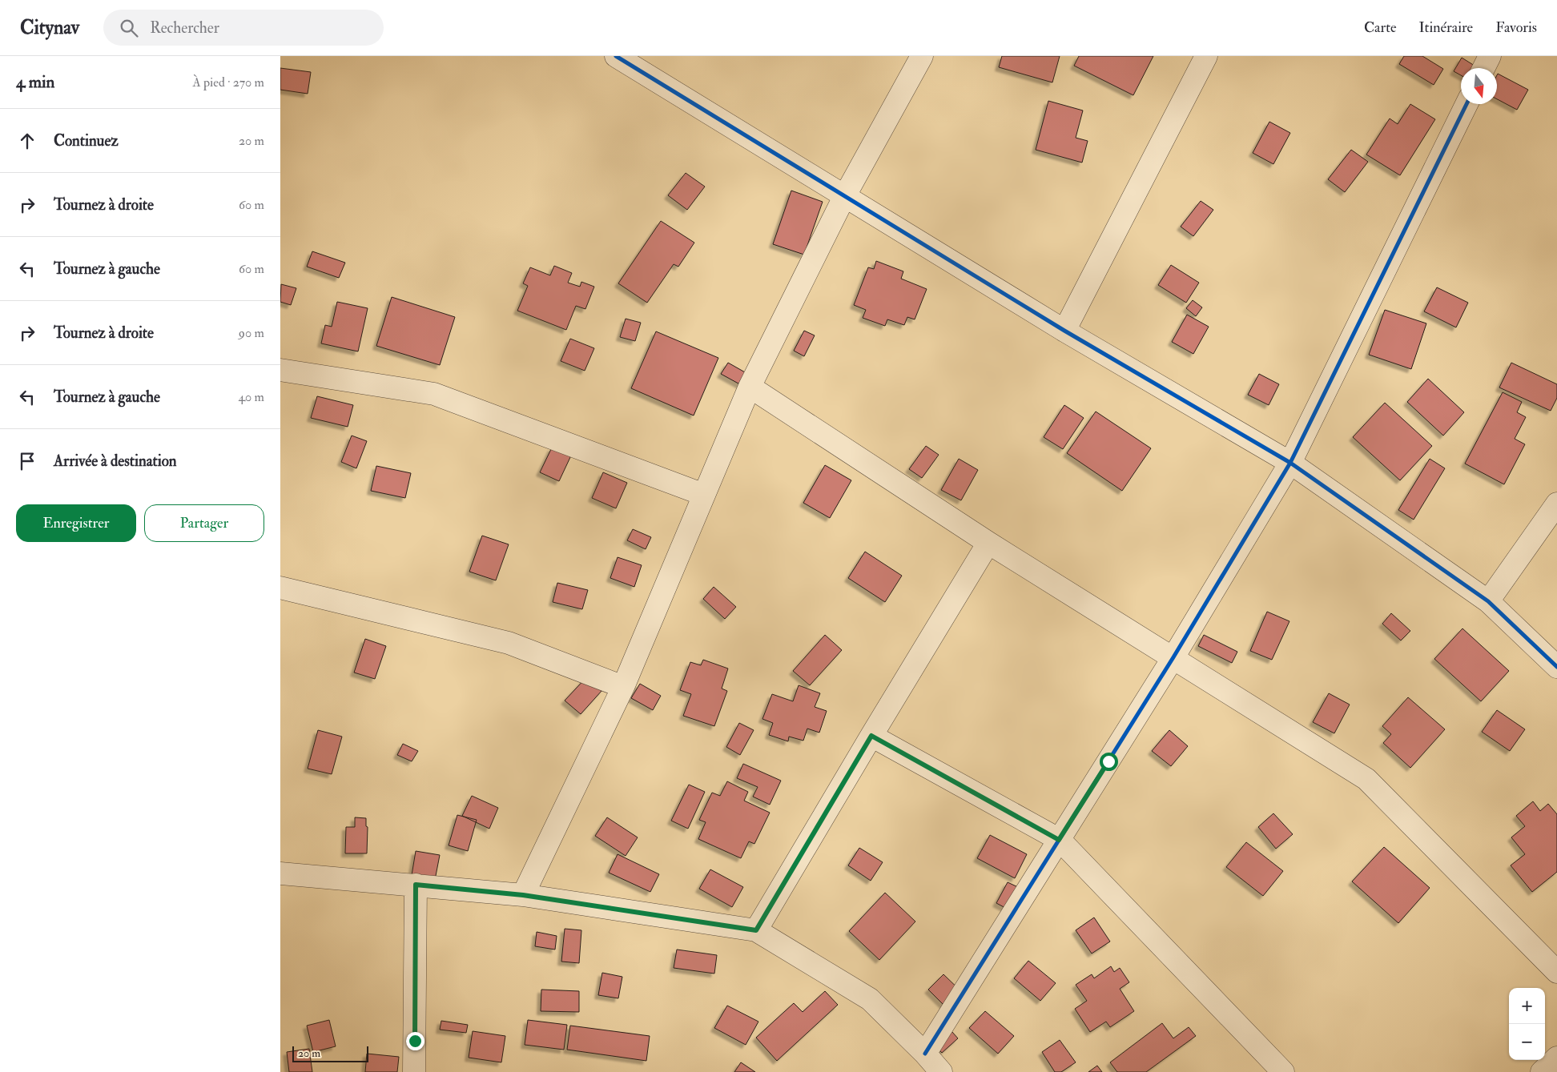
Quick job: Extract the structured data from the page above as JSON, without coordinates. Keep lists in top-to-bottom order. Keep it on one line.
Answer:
{"scale_bar":"20 m","north":"bottom","page":{"header":"Citynav","search":"Rechercher","nav":["Carte","Itinéraire","Favoris"],"heading":["4 min","À pied · 270 m"],"list":[["Continuez","20 m"],["Tournez à droite","60 m"],["Tournez à gauche","60 m"],["Tournez à droite","90 m"],["Tournez à gauche","40 m"],"Arrivée à destination"],"buttons":["Enregistrer","Partager"],"map_buttons":["+","−"],"scale":"20 m"}}
